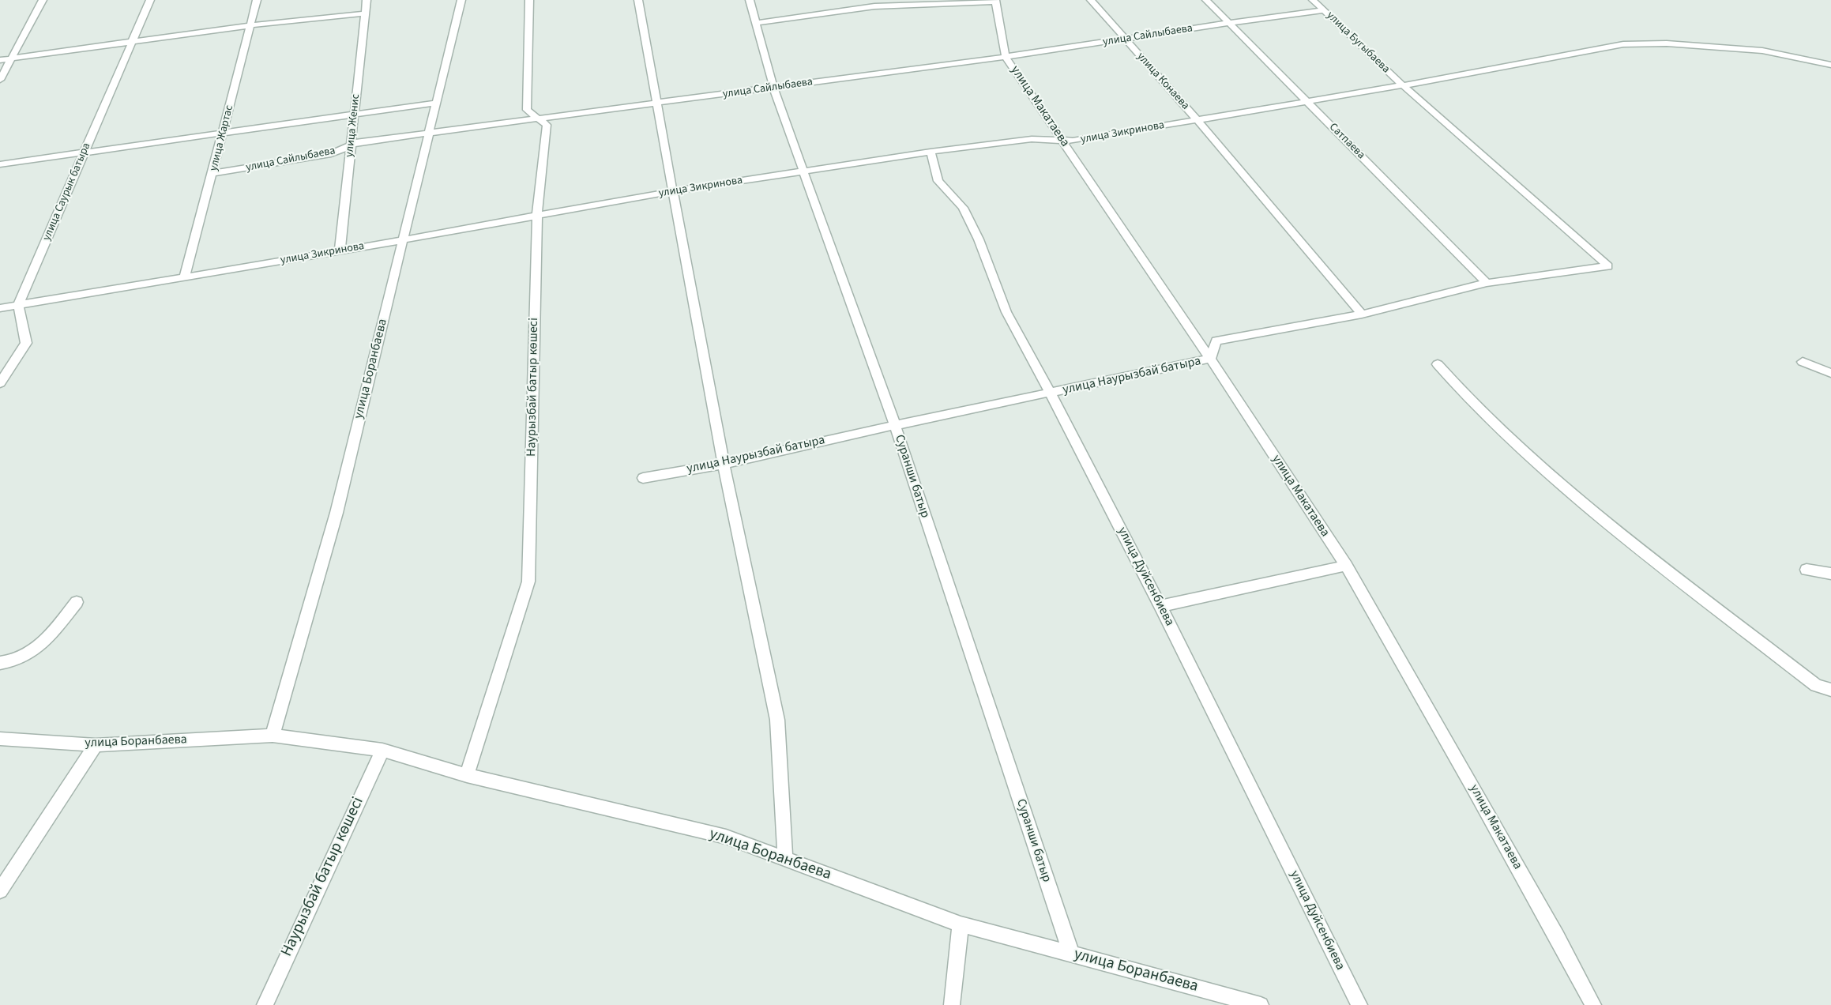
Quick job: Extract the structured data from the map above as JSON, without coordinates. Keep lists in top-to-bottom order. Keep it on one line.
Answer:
{"streets":{"street":["улица Сайлыбаева","улица Бугыбаева","улица Конаева","улица Макатаева","улица Женис","улица Зикринова","улица Жартас","Сатпаева","улица Саурык батыра","улица Боранбаева","улица Наурызбай батыра","Наурызбай батыр көшесі","Суранши батыр","улица Дуйсенбиева"]},"crossings":[["улица Сайлыбаева","улица Бугыбаева"],["улица Сайлыбаева","улица Конаева"],["улица Сайлыбаева","улица Макатаева"],["улица Сайлыбаева","улица Женис"],["улица Сайлыбаева","улица Жартас"],["улица Сайлыбаева","Сатпаева"],["улица Сайлыбаева","улица Боранбаева"],["улица Сайлыбаева","Наурызбай батыр көшесі"],["улица Сайлыбаева","Суранши батыр"],["улица Бугыбаева","улица Зикринова"],["улица Бугыбаева","улица Наурызбай батыра"],["улица Конаева","улица Зикринова"],["улица Конаева","улица Наурызбай батыра"],["улица Макатаева","улица Зикринова"],["улица Макатаева","улица Наурызбай батыра"],["улица Женис","улица Зикринова"],["улица Зикринова","улица Жартас"],["улица Зикринова","Сатпаева"],["улица Зикринова","улица Саурык батыра"],["улица Зикринова","улица Боранбаева"],["улица Зикринова","Наурызбай батыр көшесі"],["улица Зикринова","Суранши батыр"],["улица Зикринова","улица Дуйсенбиева"],["Сатпаева","улица Наурызбай батыра"],["улица Боранбаева","Наурызбай батыр көшесі"],["улица Боранбаева","Суранши батыр"],["улица Наурызбай батыра","Суранши батыр"],["улица Наурызбай батыра","улица Дуйсенбиева"]]}
